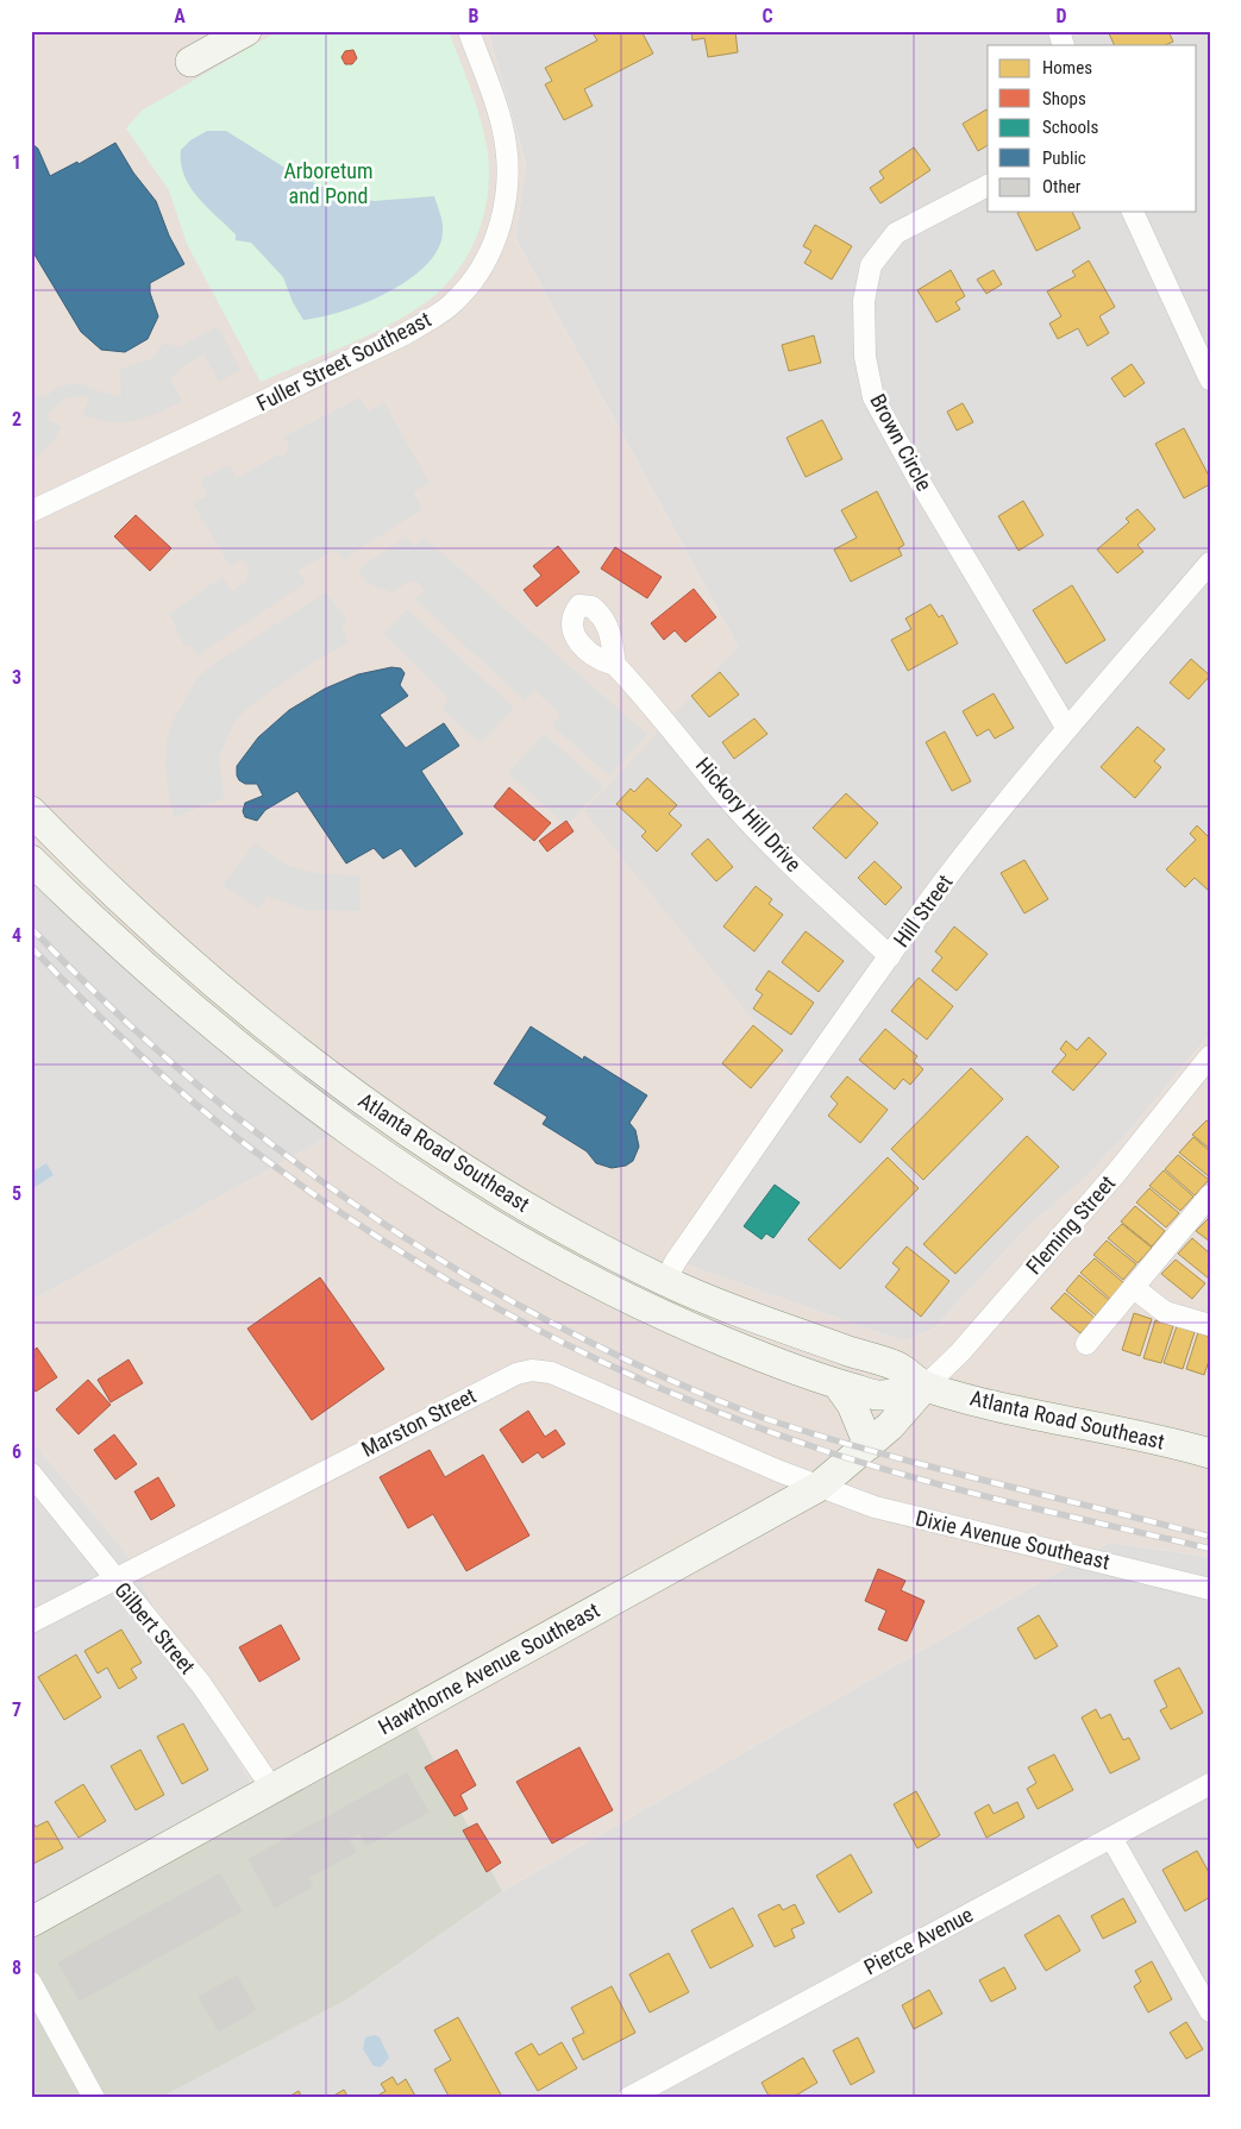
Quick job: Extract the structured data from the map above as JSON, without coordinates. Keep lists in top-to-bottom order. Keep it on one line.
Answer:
{"streets":{"main road":["Atlanta Road Southeast","Hawthorne Avenue Southeast"],"street":["Fuller Street Southeast","Brown Circle","Hickory Hill Drive","Hill Street","Fleming Street","Marston Street","Dixie Avenue Southeast","Gilbert Street","Pierce Avenue"]},"crossings":[["Brown Circle","Hill Street"],["Hickory Hill Drive","Hill Street"],["Hill Street","Atlanta Road Southeast"],["Atlanta Road Southeast","Fleming Street"],["Atlanta Road Southeast","Hawthorne Avenue Southeast"],["Fleming Street","Hawthorne Avenue Southeast"],["Marston Street","Dixie Avenue Southeast"],["Marston Street","Gilbert Street"],["Marston Street","Hawthorne Avenue Southeast"],["Dixie Avenue Southeast","Hawthorne Avenue Southeast"],["Gilbert Street","Hawthorne Avenue Southeast"]],"parks":["Arboretum and Pond"],"legend":["Homes","Shops","Schools","Public","Other"],"grid":{"columns":["A","B","C","D"],"rows":["1","2","3","4","5","6","7","8"]}}
